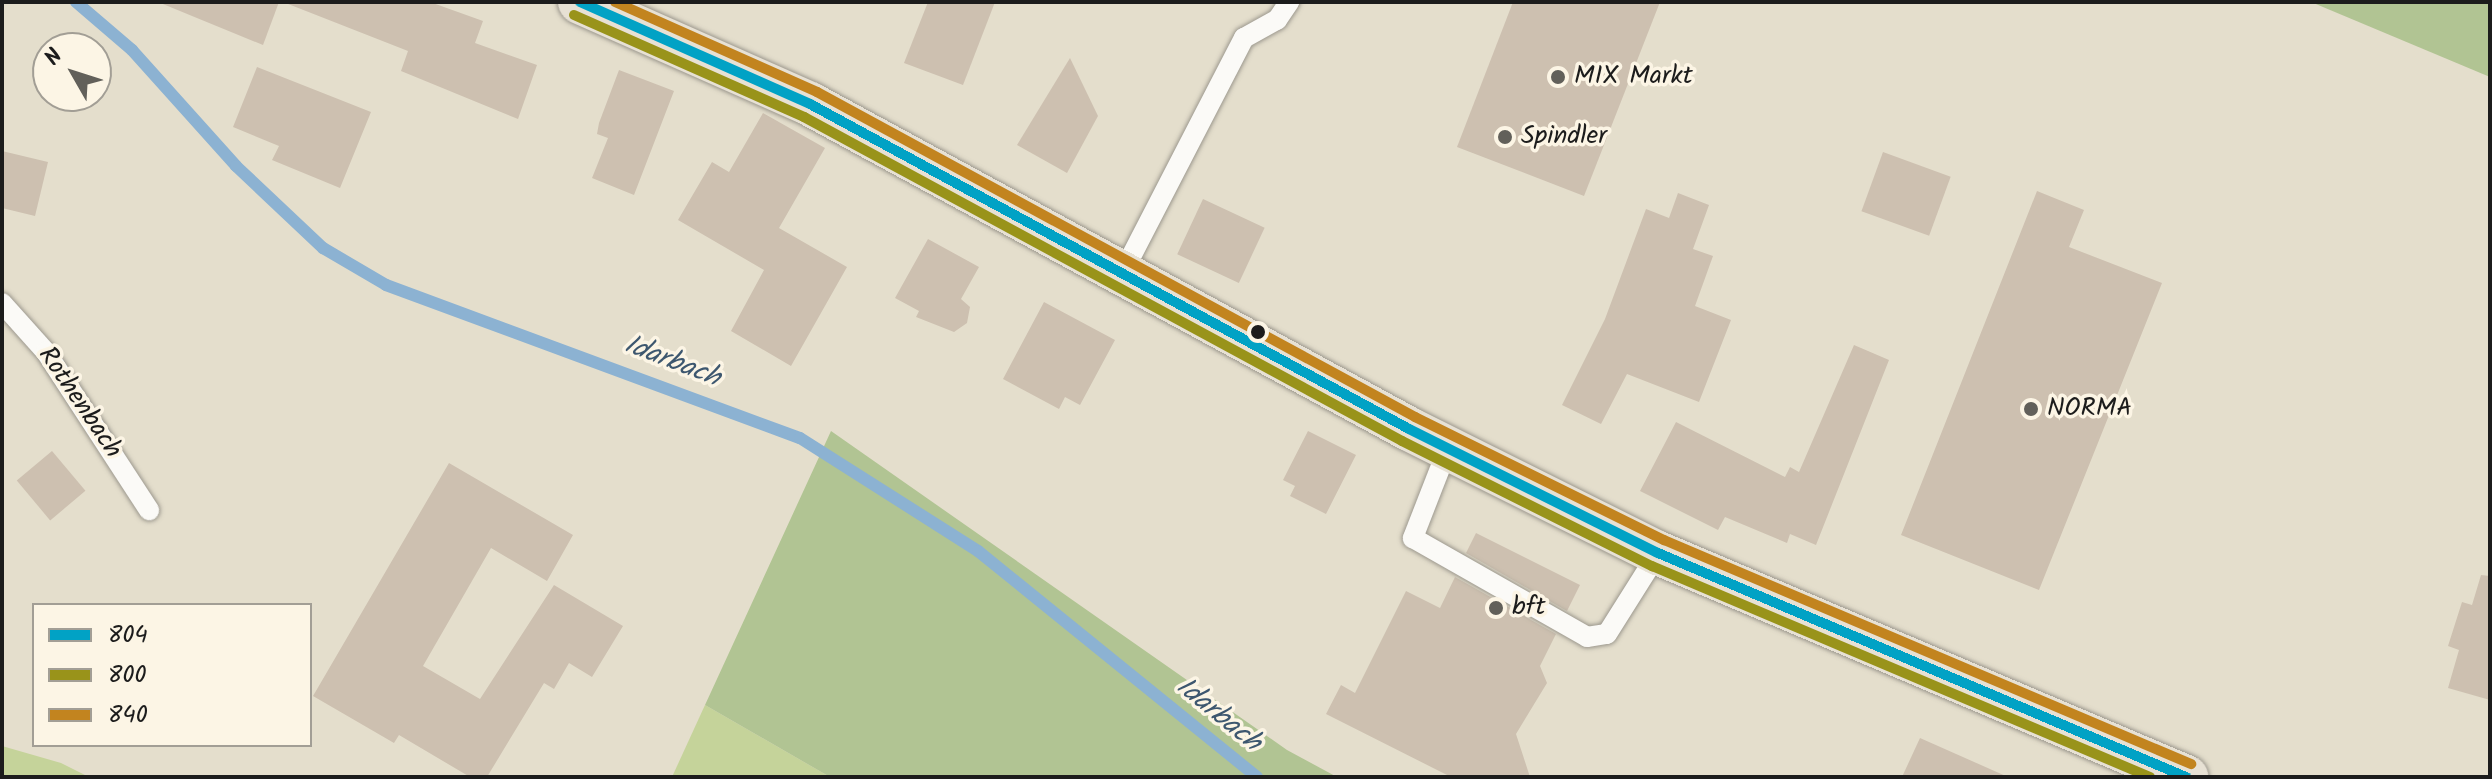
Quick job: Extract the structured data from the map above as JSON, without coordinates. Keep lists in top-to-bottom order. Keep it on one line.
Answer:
{"streets":{"lane":["Rothenbach"]},"water":["Idarbach"],"places":["MIX Markt","Spindler","NORMA","bft"],"lines":["transit line 804","transit line 840","transit line 800"],"legend":["804","800","840"],"north":"top left"}
